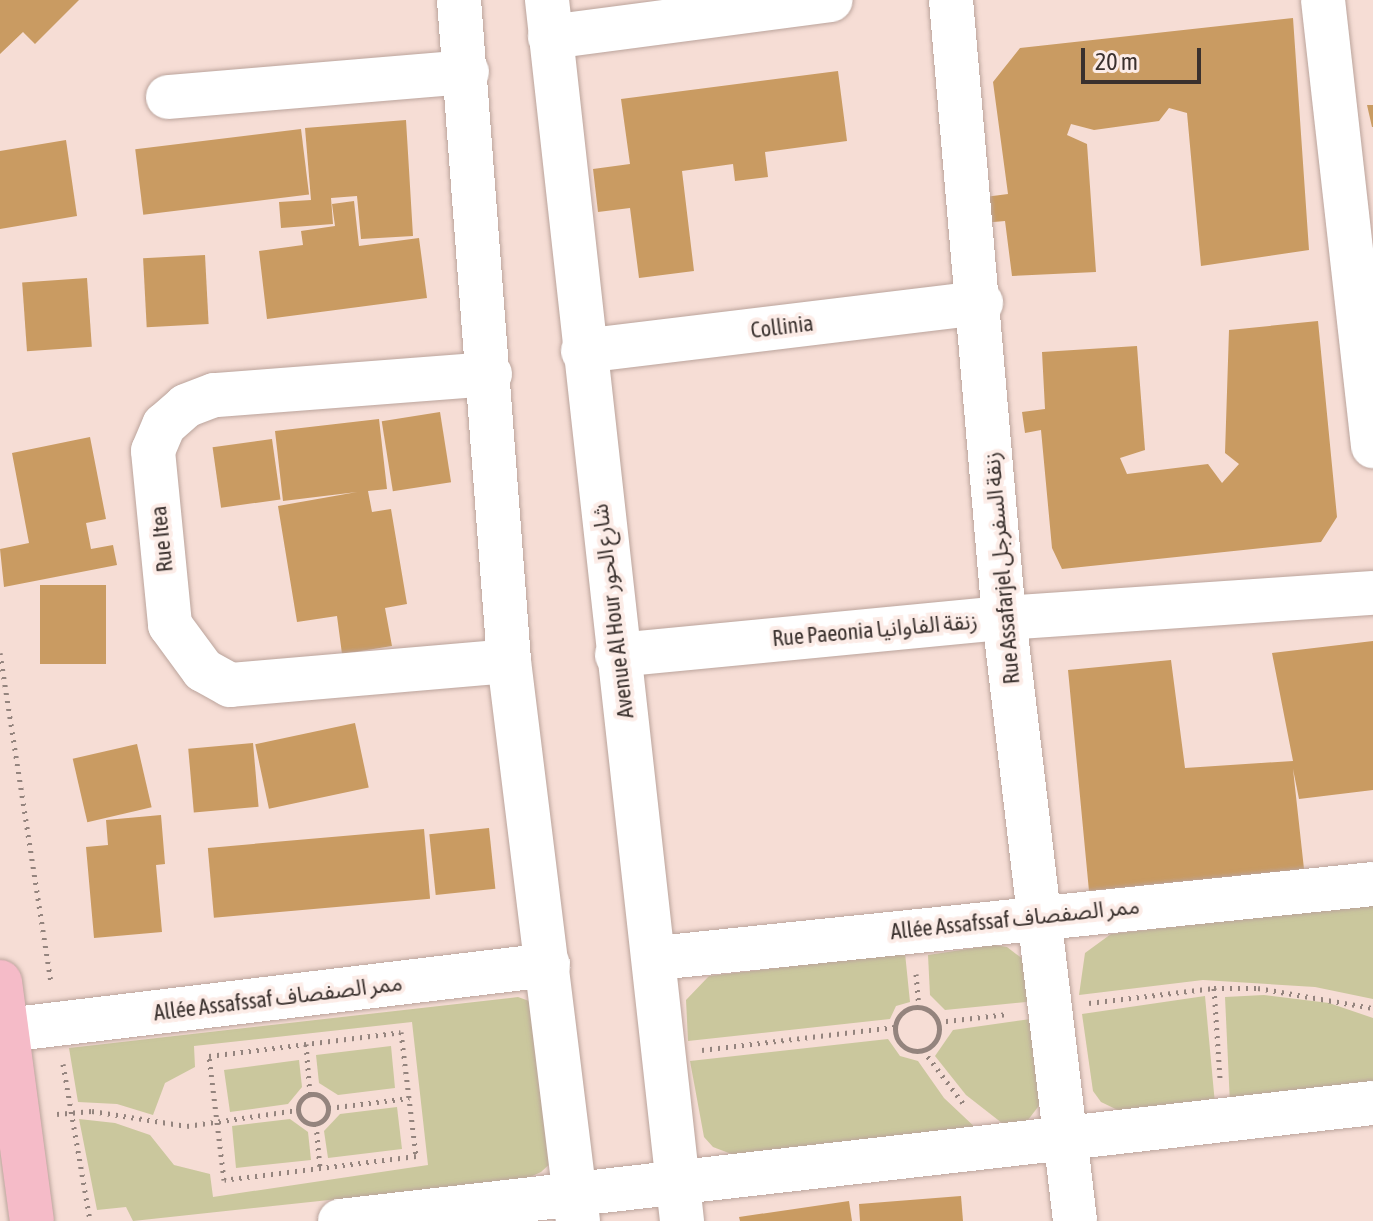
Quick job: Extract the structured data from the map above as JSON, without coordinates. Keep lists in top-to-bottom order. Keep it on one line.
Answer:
{"streets":{"street":["Collinia","Rue Itea","Rue Assafarjel زنقة السفرجل","Avenue Al Hour شارع الحور","Rue Paeonia زنقة الفاوانيا","Allée Assafssaf ممر الصفصاف"]},"crossings":[["Collinia","Rue Assafarjel زنقة السفرجل"],["Collinia","Avenue Al Hour شارع الحور"],["Rue Assafarjel زنقة السفرجل","Rue Paeonia زنقة الفاوانيا"],["Rue Assafarjel زنقة السفرجل","Allée Assafssaf ممر الصفصاف"],["Avenue Al Hour شارع الحور","Rue Paeonia زنقة الفاوانيا"],["Avenue Al Hour شارع الحور","Allée Assafssaf ممر الصفصاف"]],"scale_bar":"20 m"}
